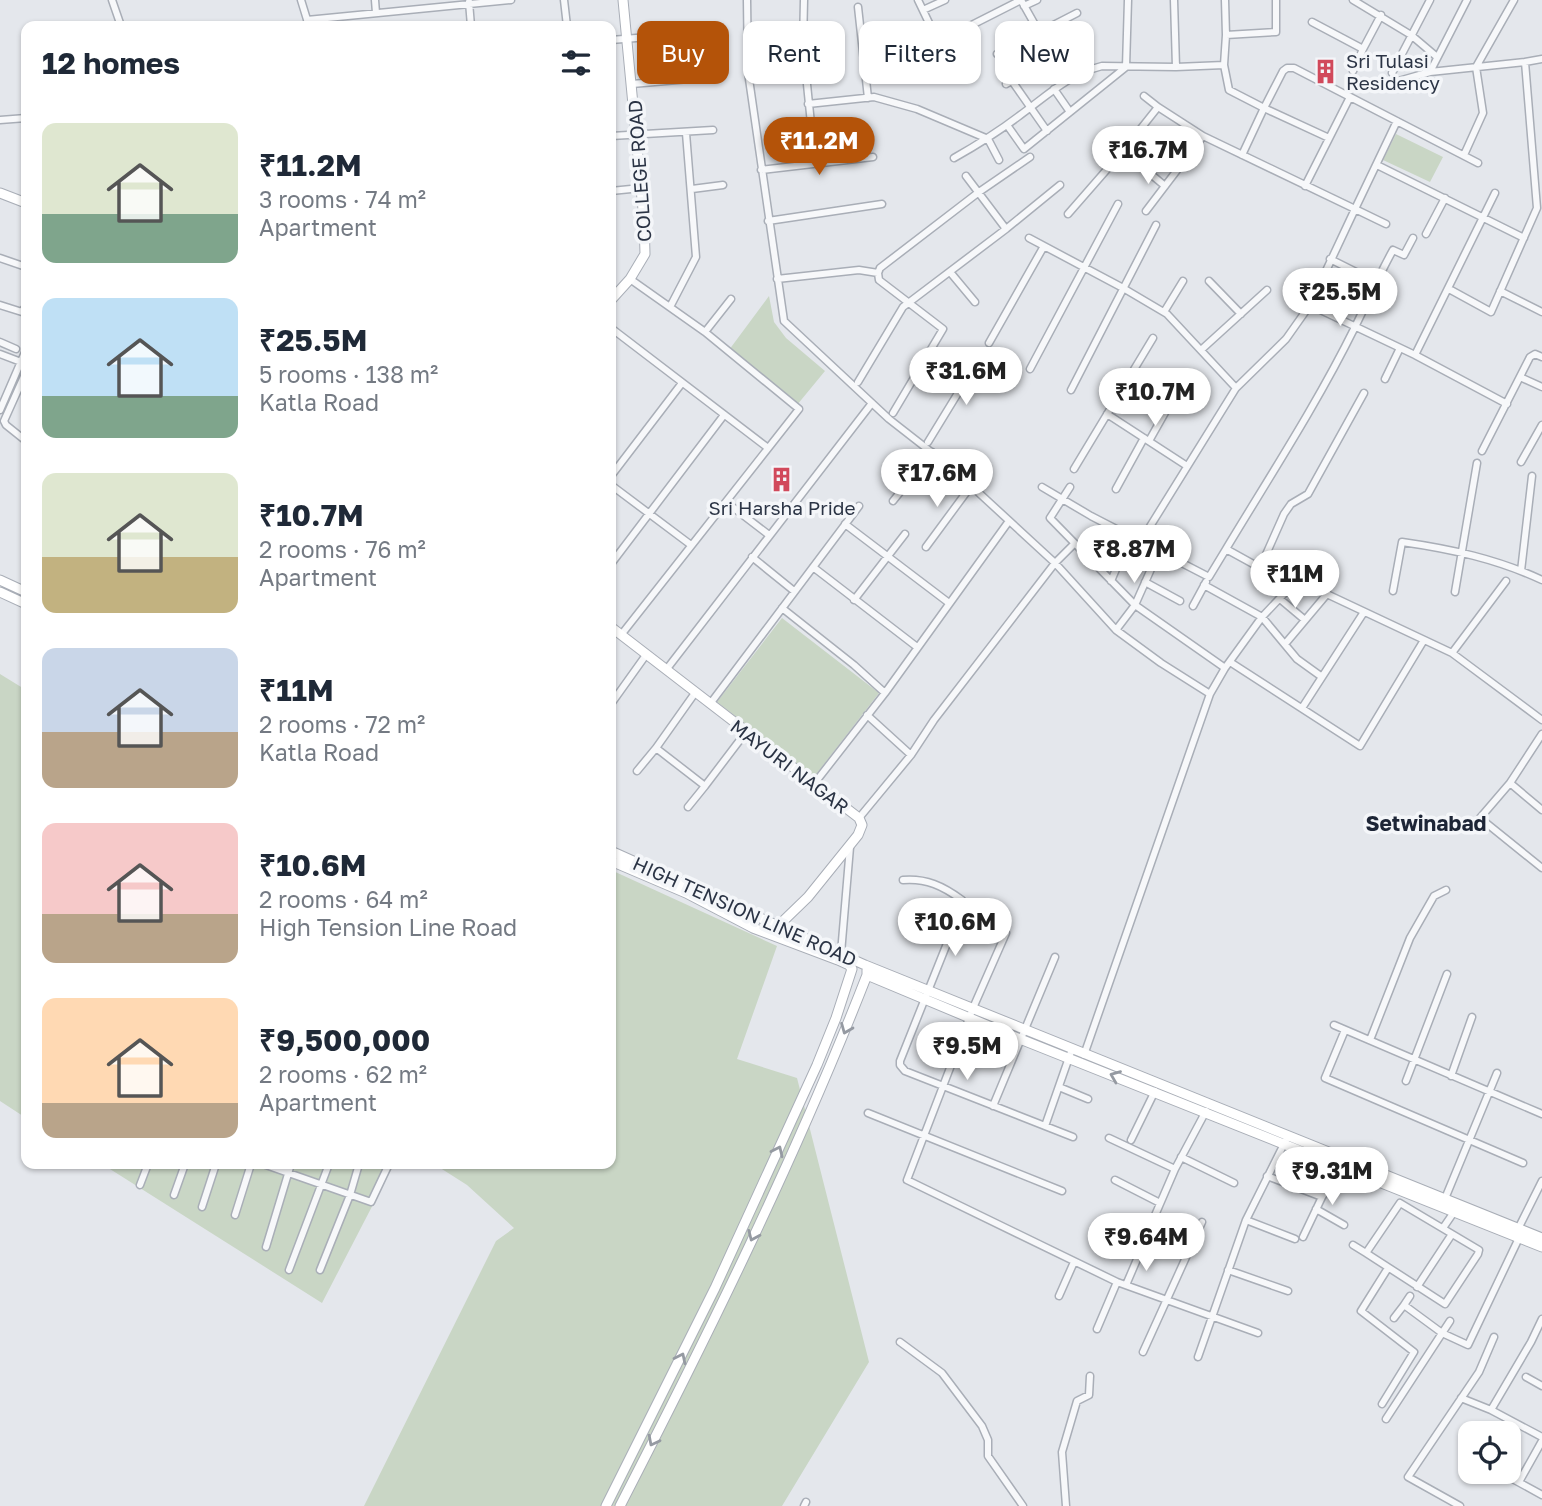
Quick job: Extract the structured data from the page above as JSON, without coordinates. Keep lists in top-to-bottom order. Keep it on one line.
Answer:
{"streets":{"main road":["COLLEGE ROAD","MAYURI NAGAR","HIGH TENSION LINE ROAD"]},"crossings":[["MAYURI NAGAR","HIGH TENSION LINE ROAD"]],"districts":["Setwinabad"],"places":{"building":["Sri Tulasi Residency","Sri Harsha Pride"]},"page":{"chip":["Buy","Rent","Filters","New"],"heading":"12 homes","list":[{"name":"₹11.2M","note":"3 rooms · 74 m² · Apartment"},{"name":"₹25.5M","note":"5 rooms · 138 m² · Katla Road"},{"name":"₹10.7M","note":"2 rooms · 76 m² · Apartment"},{"name":"₹11M","note":"2 rooms · 72 m² · Katla Road"},{"name":"₹10.6M","note":"2 rooms · 64 m² · High Tension Line Road"},{"name":"₹9,500,000","note":"2 rooms · 62 m² · Apartment"}],"price":["₹11.2M","₹16.7M","₹25.5M","₹31.6M","₹10.7M","₹17.6M","₹8.87M","₹11M","₹10.6M","₹9.5M","₹9.31M","₹9.64M"]}}
